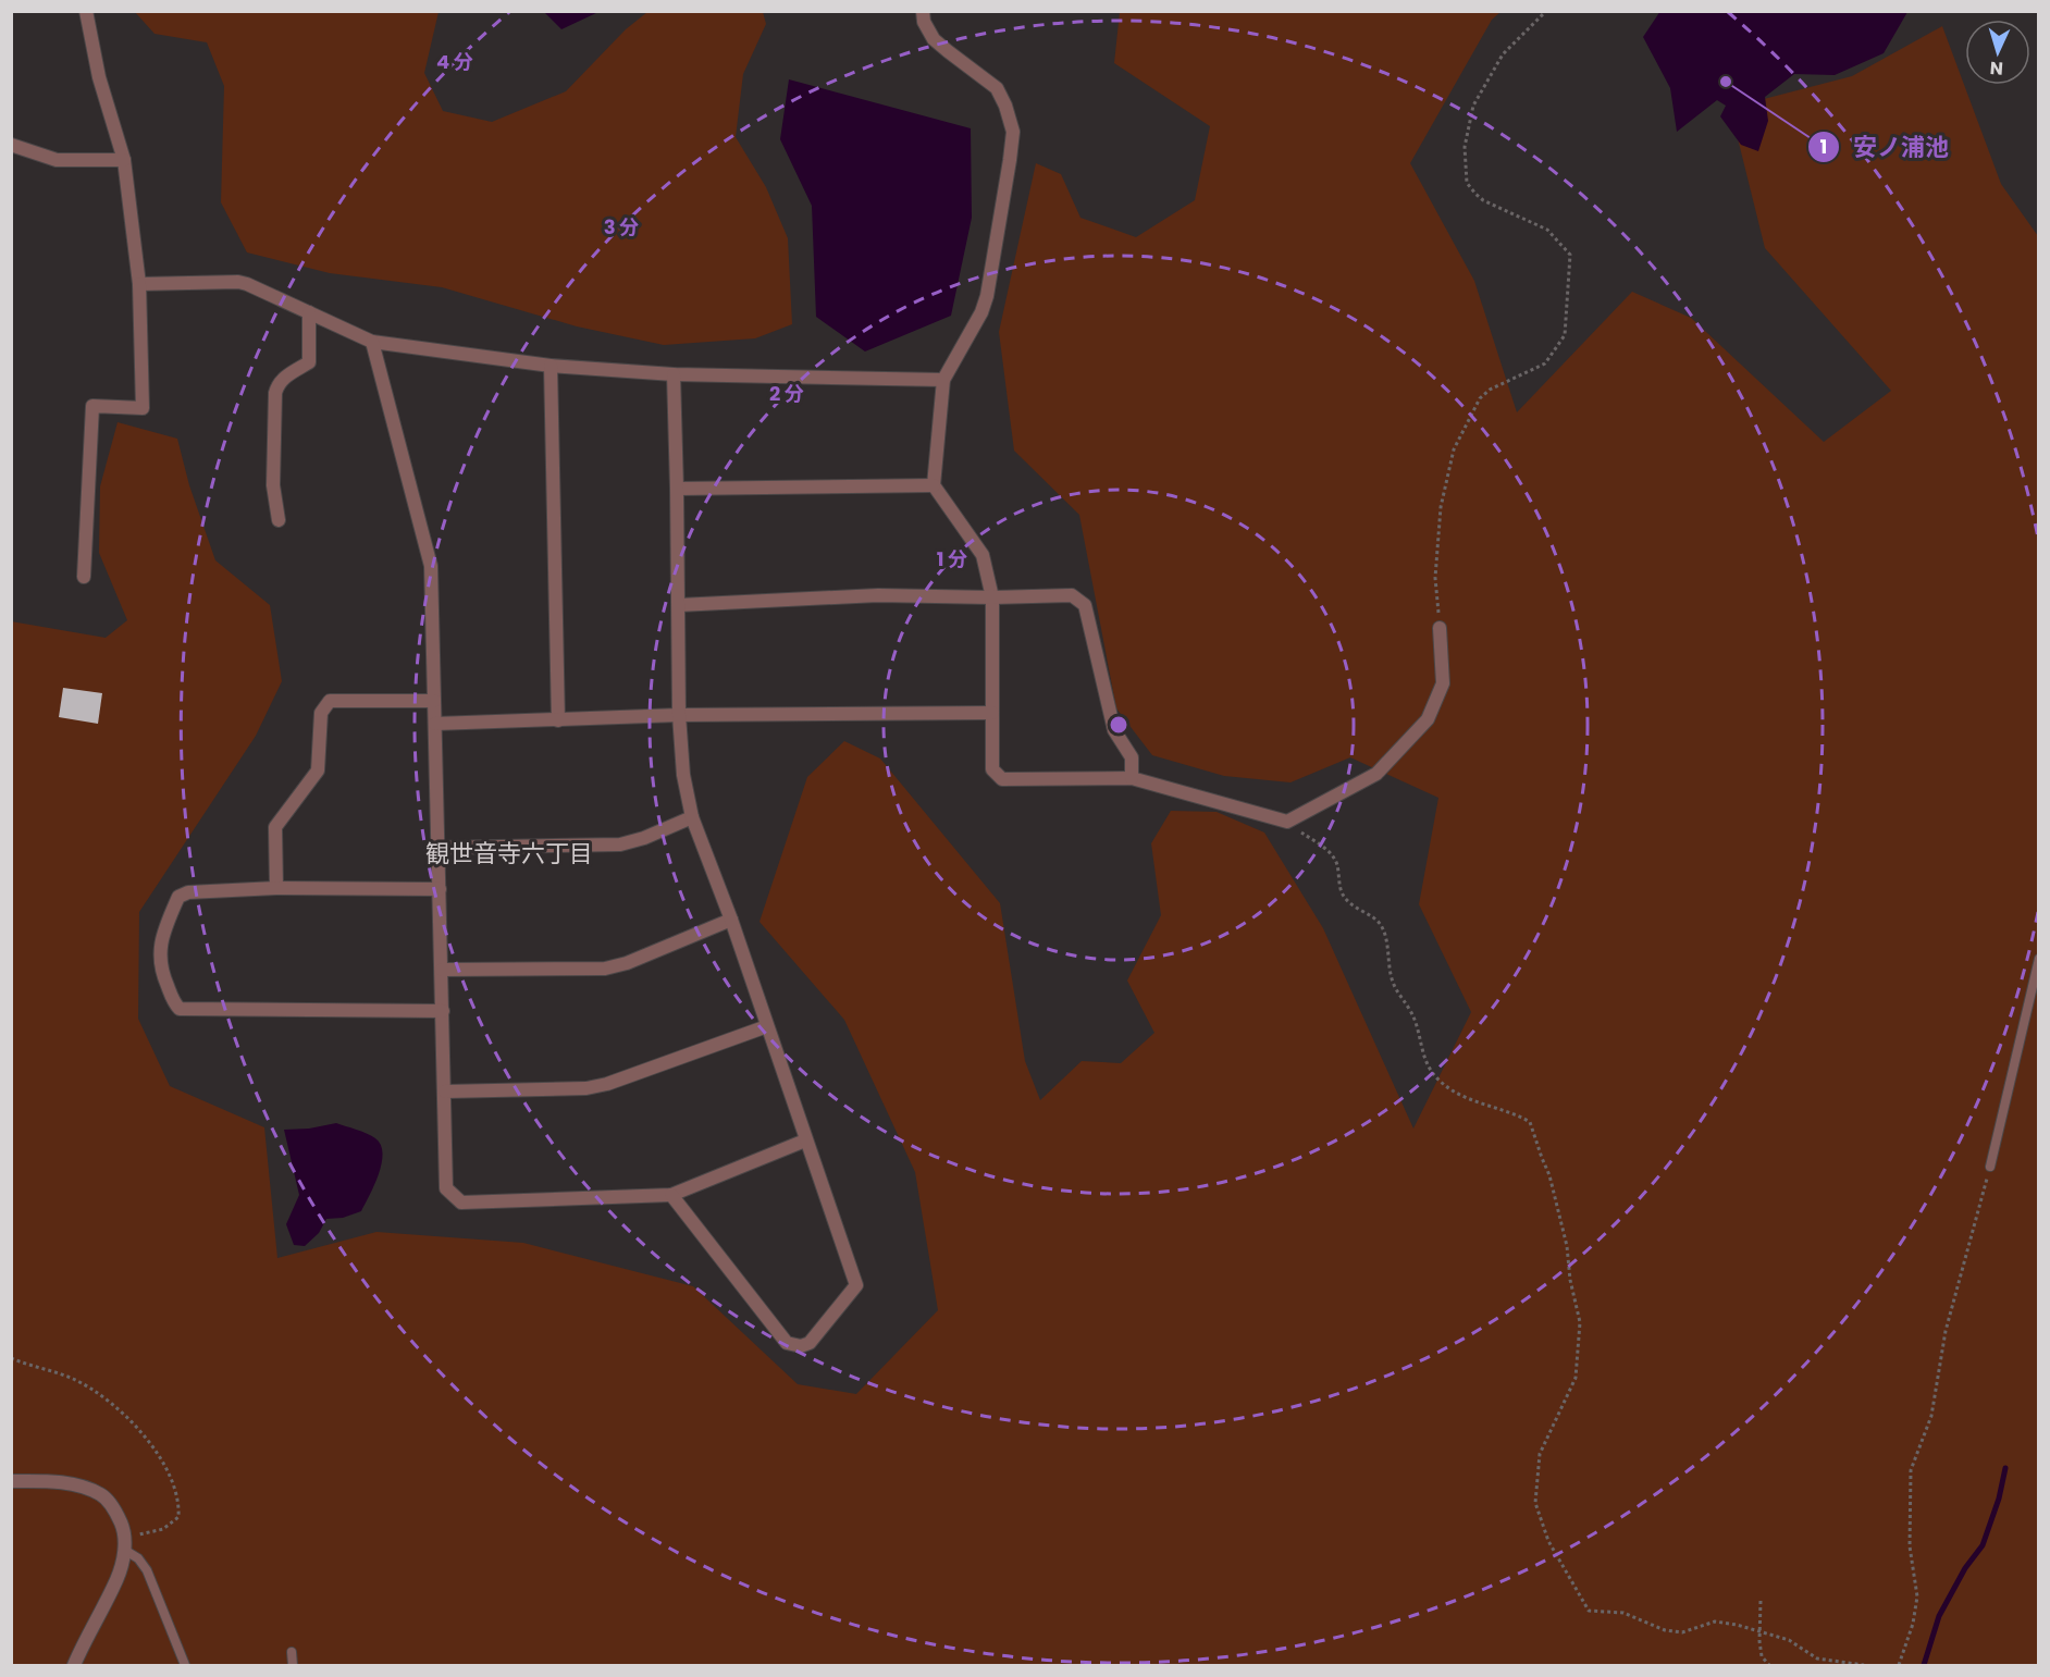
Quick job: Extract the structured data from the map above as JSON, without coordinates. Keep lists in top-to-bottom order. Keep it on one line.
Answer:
{"districts":["観世音寺六丁目"],"places":["安ノ浦池"],"north":"bottom","rings":["4 分","3 分","2 分","1 分"]}
